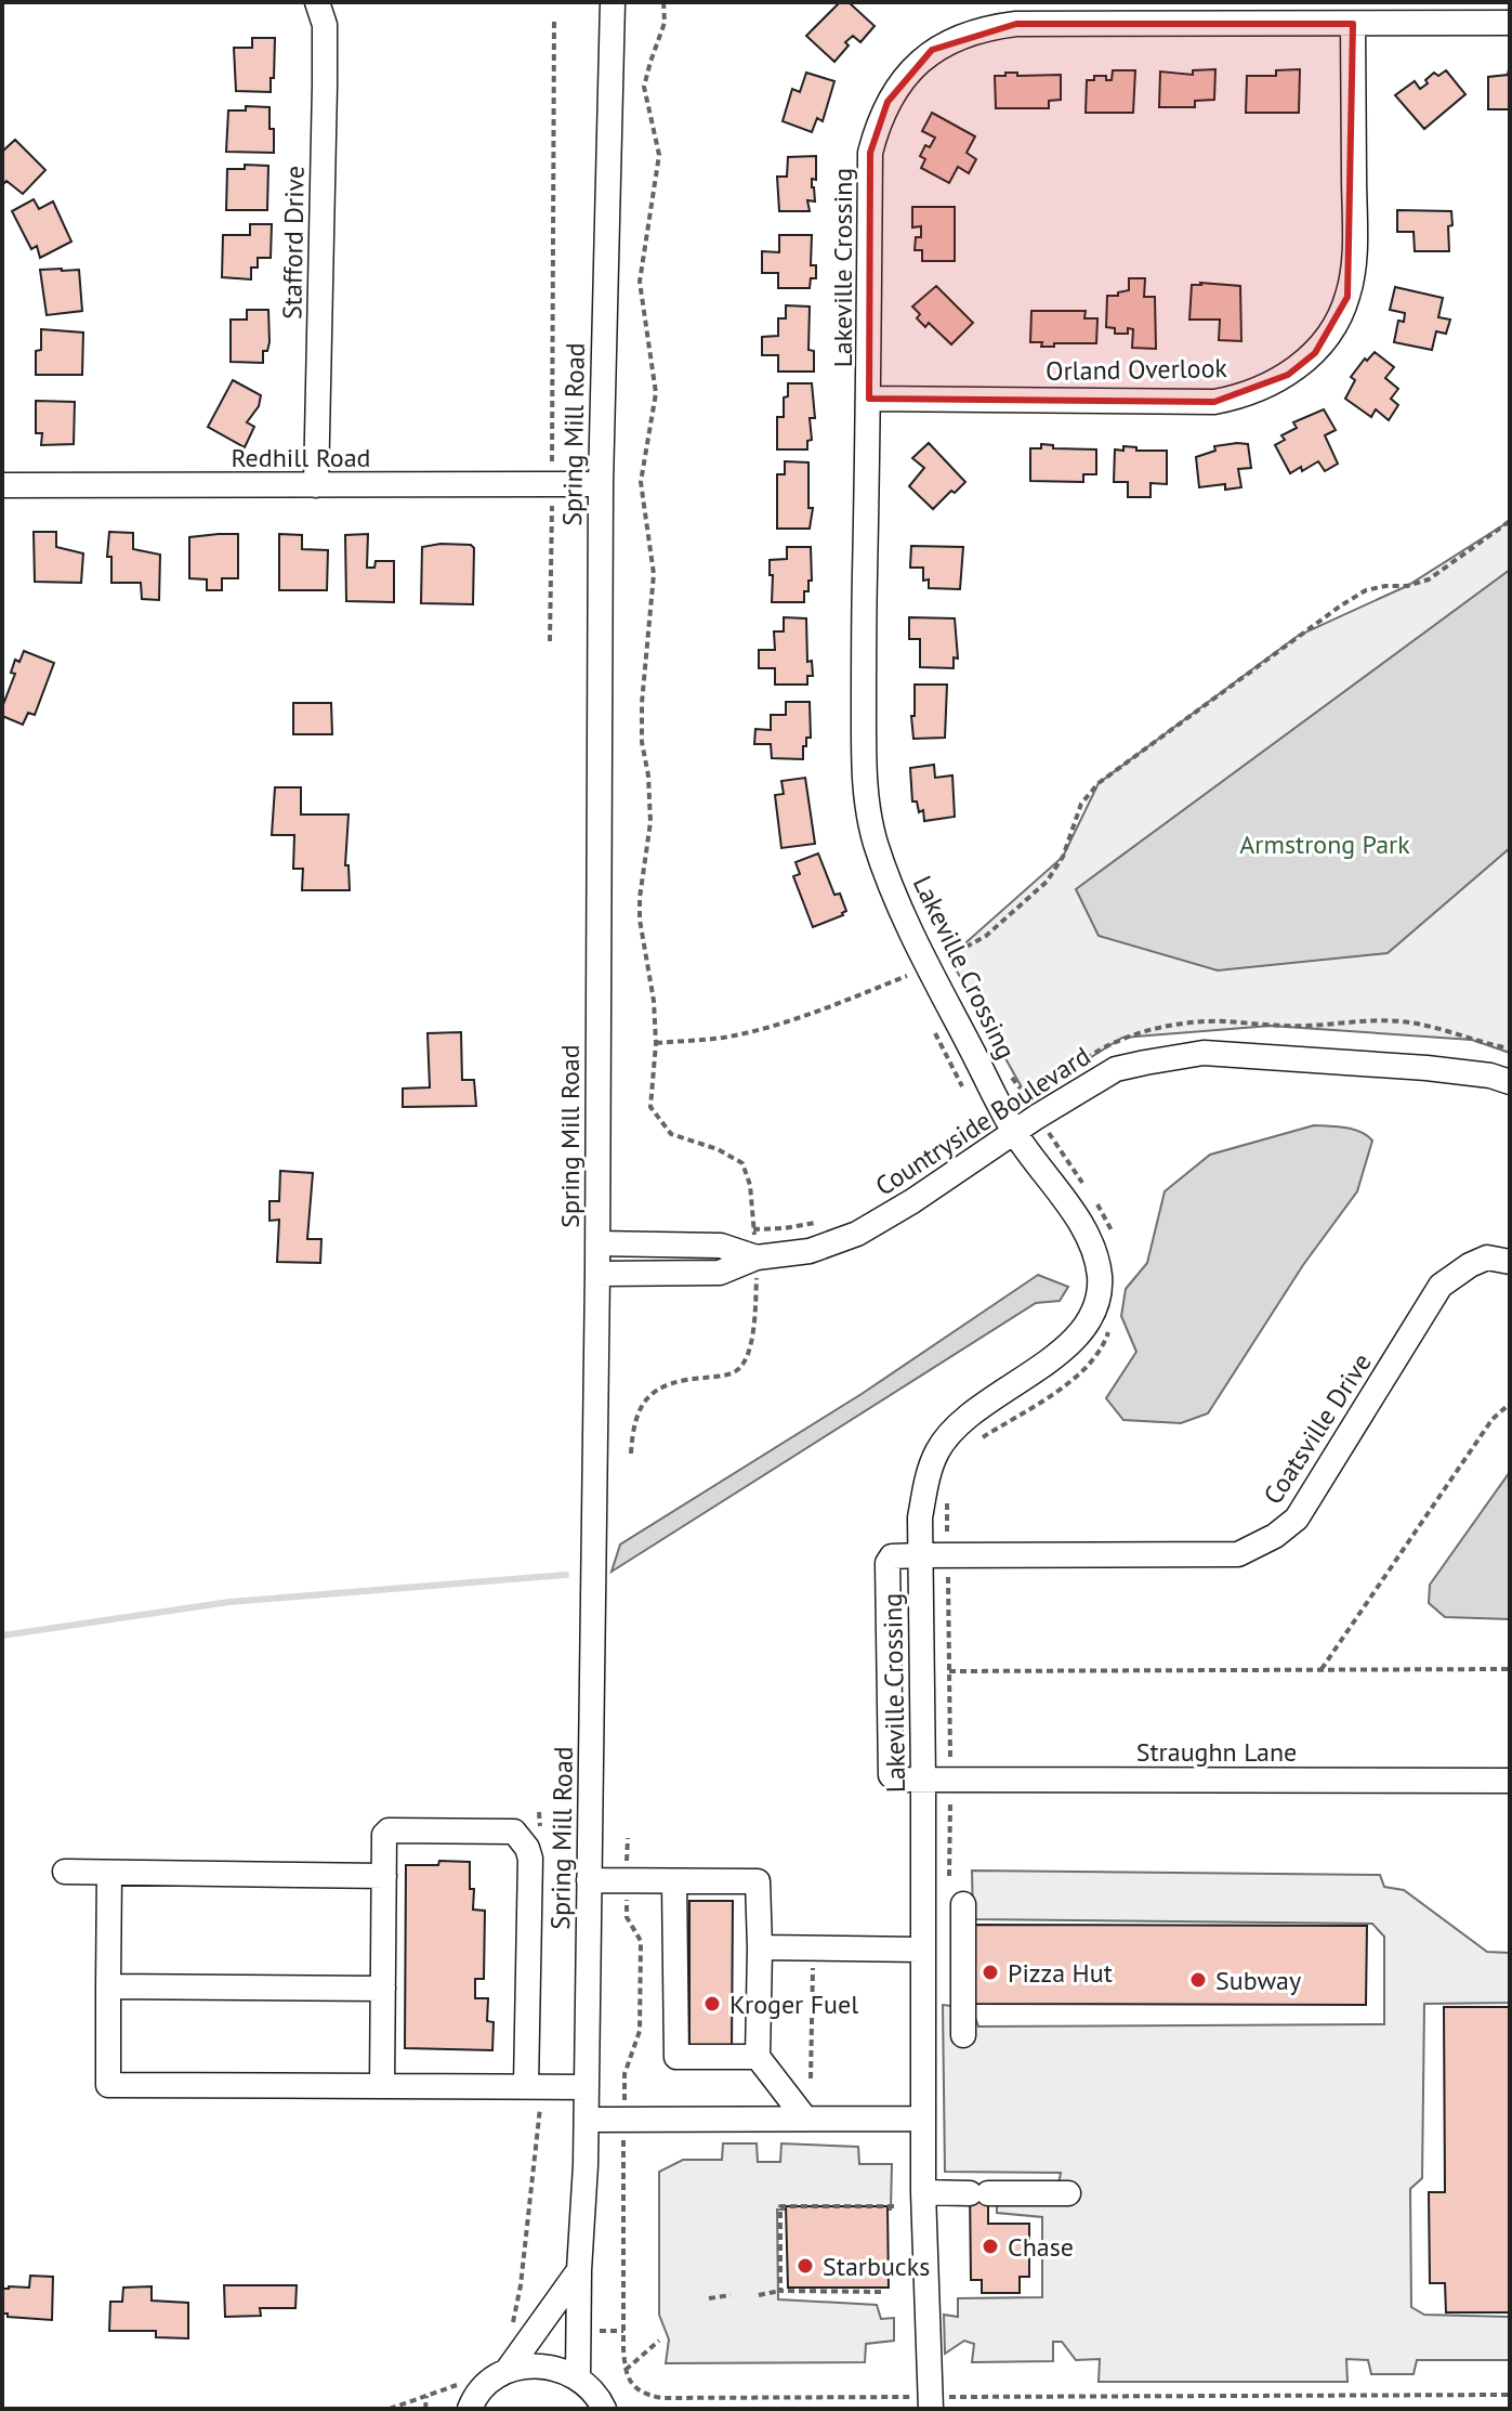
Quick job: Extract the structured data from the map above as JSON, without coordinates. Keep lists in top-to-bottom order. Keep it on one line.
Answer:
{"streets":{"street":["Stafford Drive","Lakeville Crossing","Orland Overlook","Spring Mill Road","Redhill Road","Countryside Boulevard","Coatsville Drive","Straughn Lane"]},"crossings":[["Stafford Drive","Redhill Road"],["Lakeville Crossing","Orland Overlook"],["Lakeville Crossing","Countryside Boulevard"],["Lakeville Crossing","Coatsville Drive"],["Lakeville Crossing","Straughn Lane"],["Spring Mill Road","Redhill Road"],["Spring Mill Road","Countryside Boulevard"]],"parks":["Armstrong Park"],"places":["Pizza Hut","Subway","Kroger Fuel","Chase","Starbucks"]}
